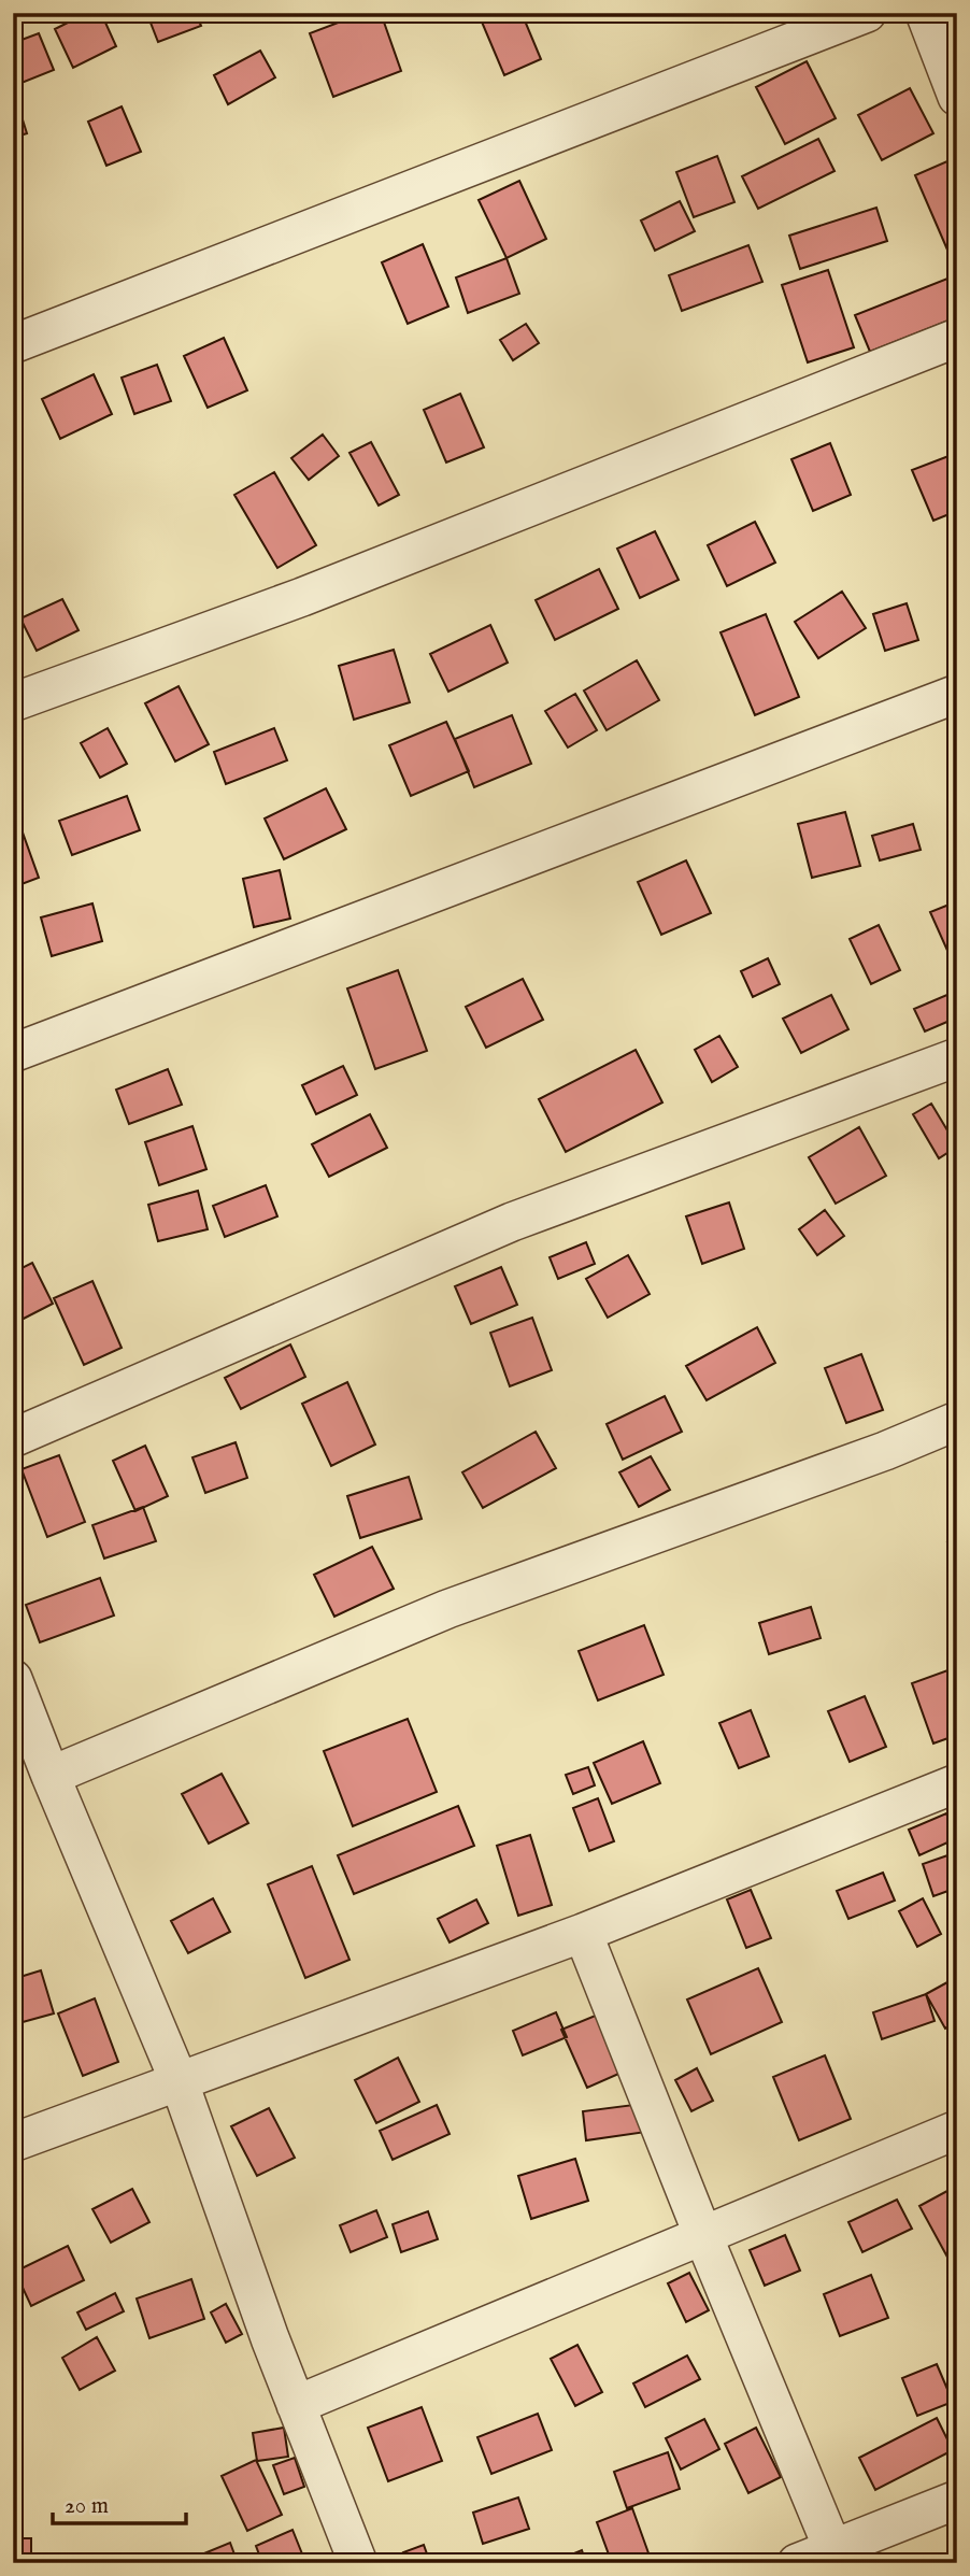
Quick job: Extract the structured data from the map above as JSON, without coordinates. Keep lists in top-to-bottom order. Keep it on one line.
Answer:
{"scale_bar":"20 m"}
